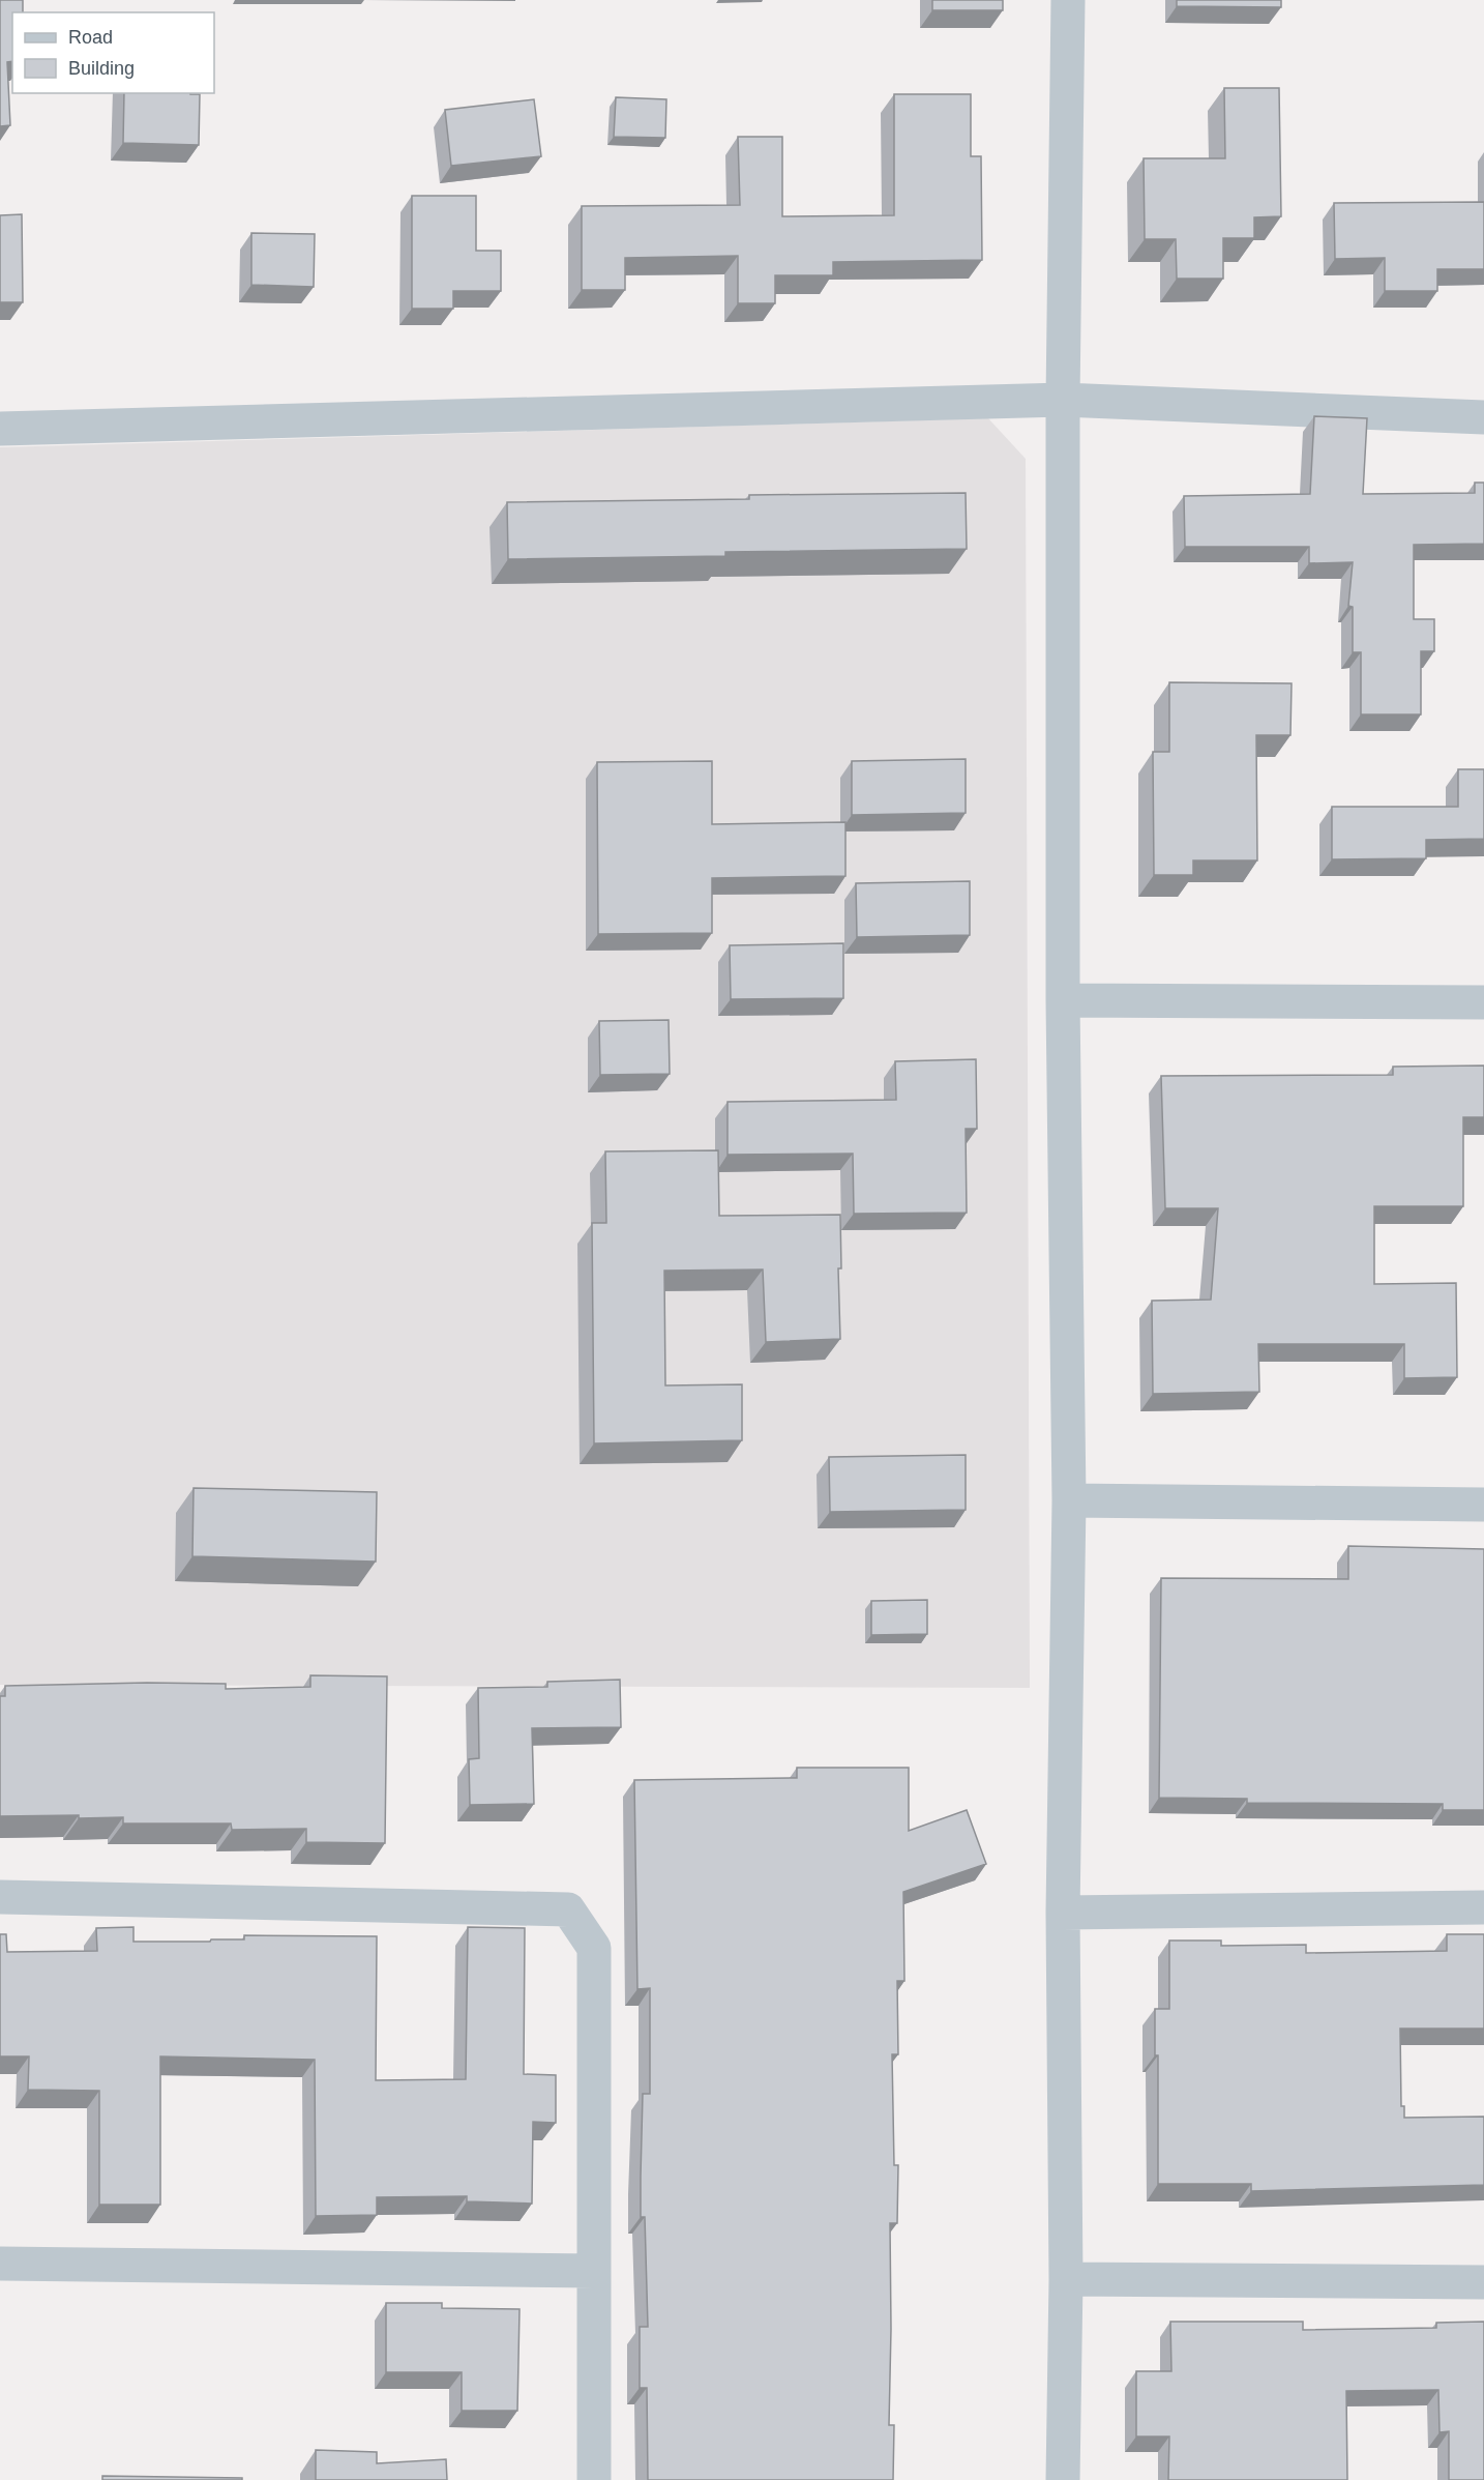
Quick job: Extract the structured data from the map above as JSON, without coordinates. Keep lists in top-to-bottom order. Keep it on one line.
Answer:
{"legend":["Road","Building"]}
